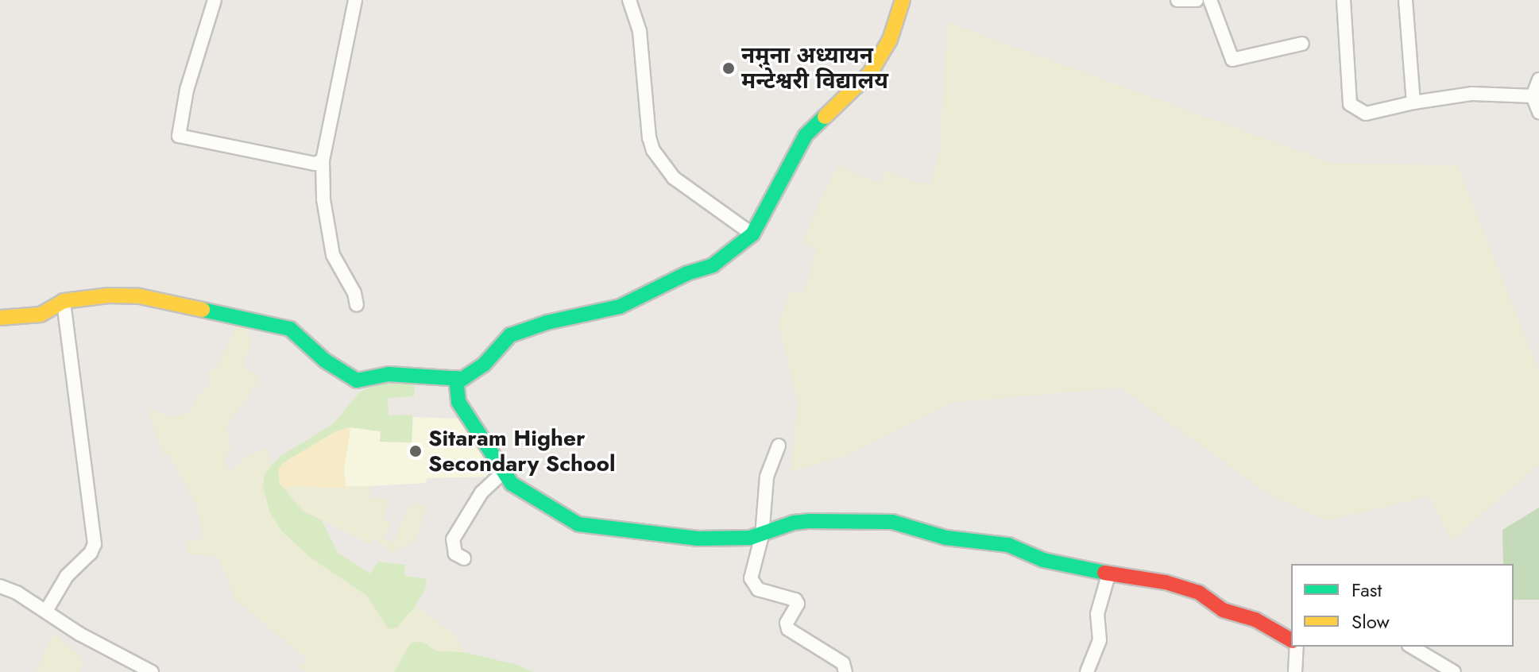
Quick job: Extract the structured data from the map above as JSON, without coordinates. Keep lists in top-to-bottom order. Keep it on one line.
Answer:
{"places":["नमुना अध्यायन मन्टेश्वरी विद्यालय","Sitaram Higher Secondary School"],"legend":["Fast","Slow"]}
